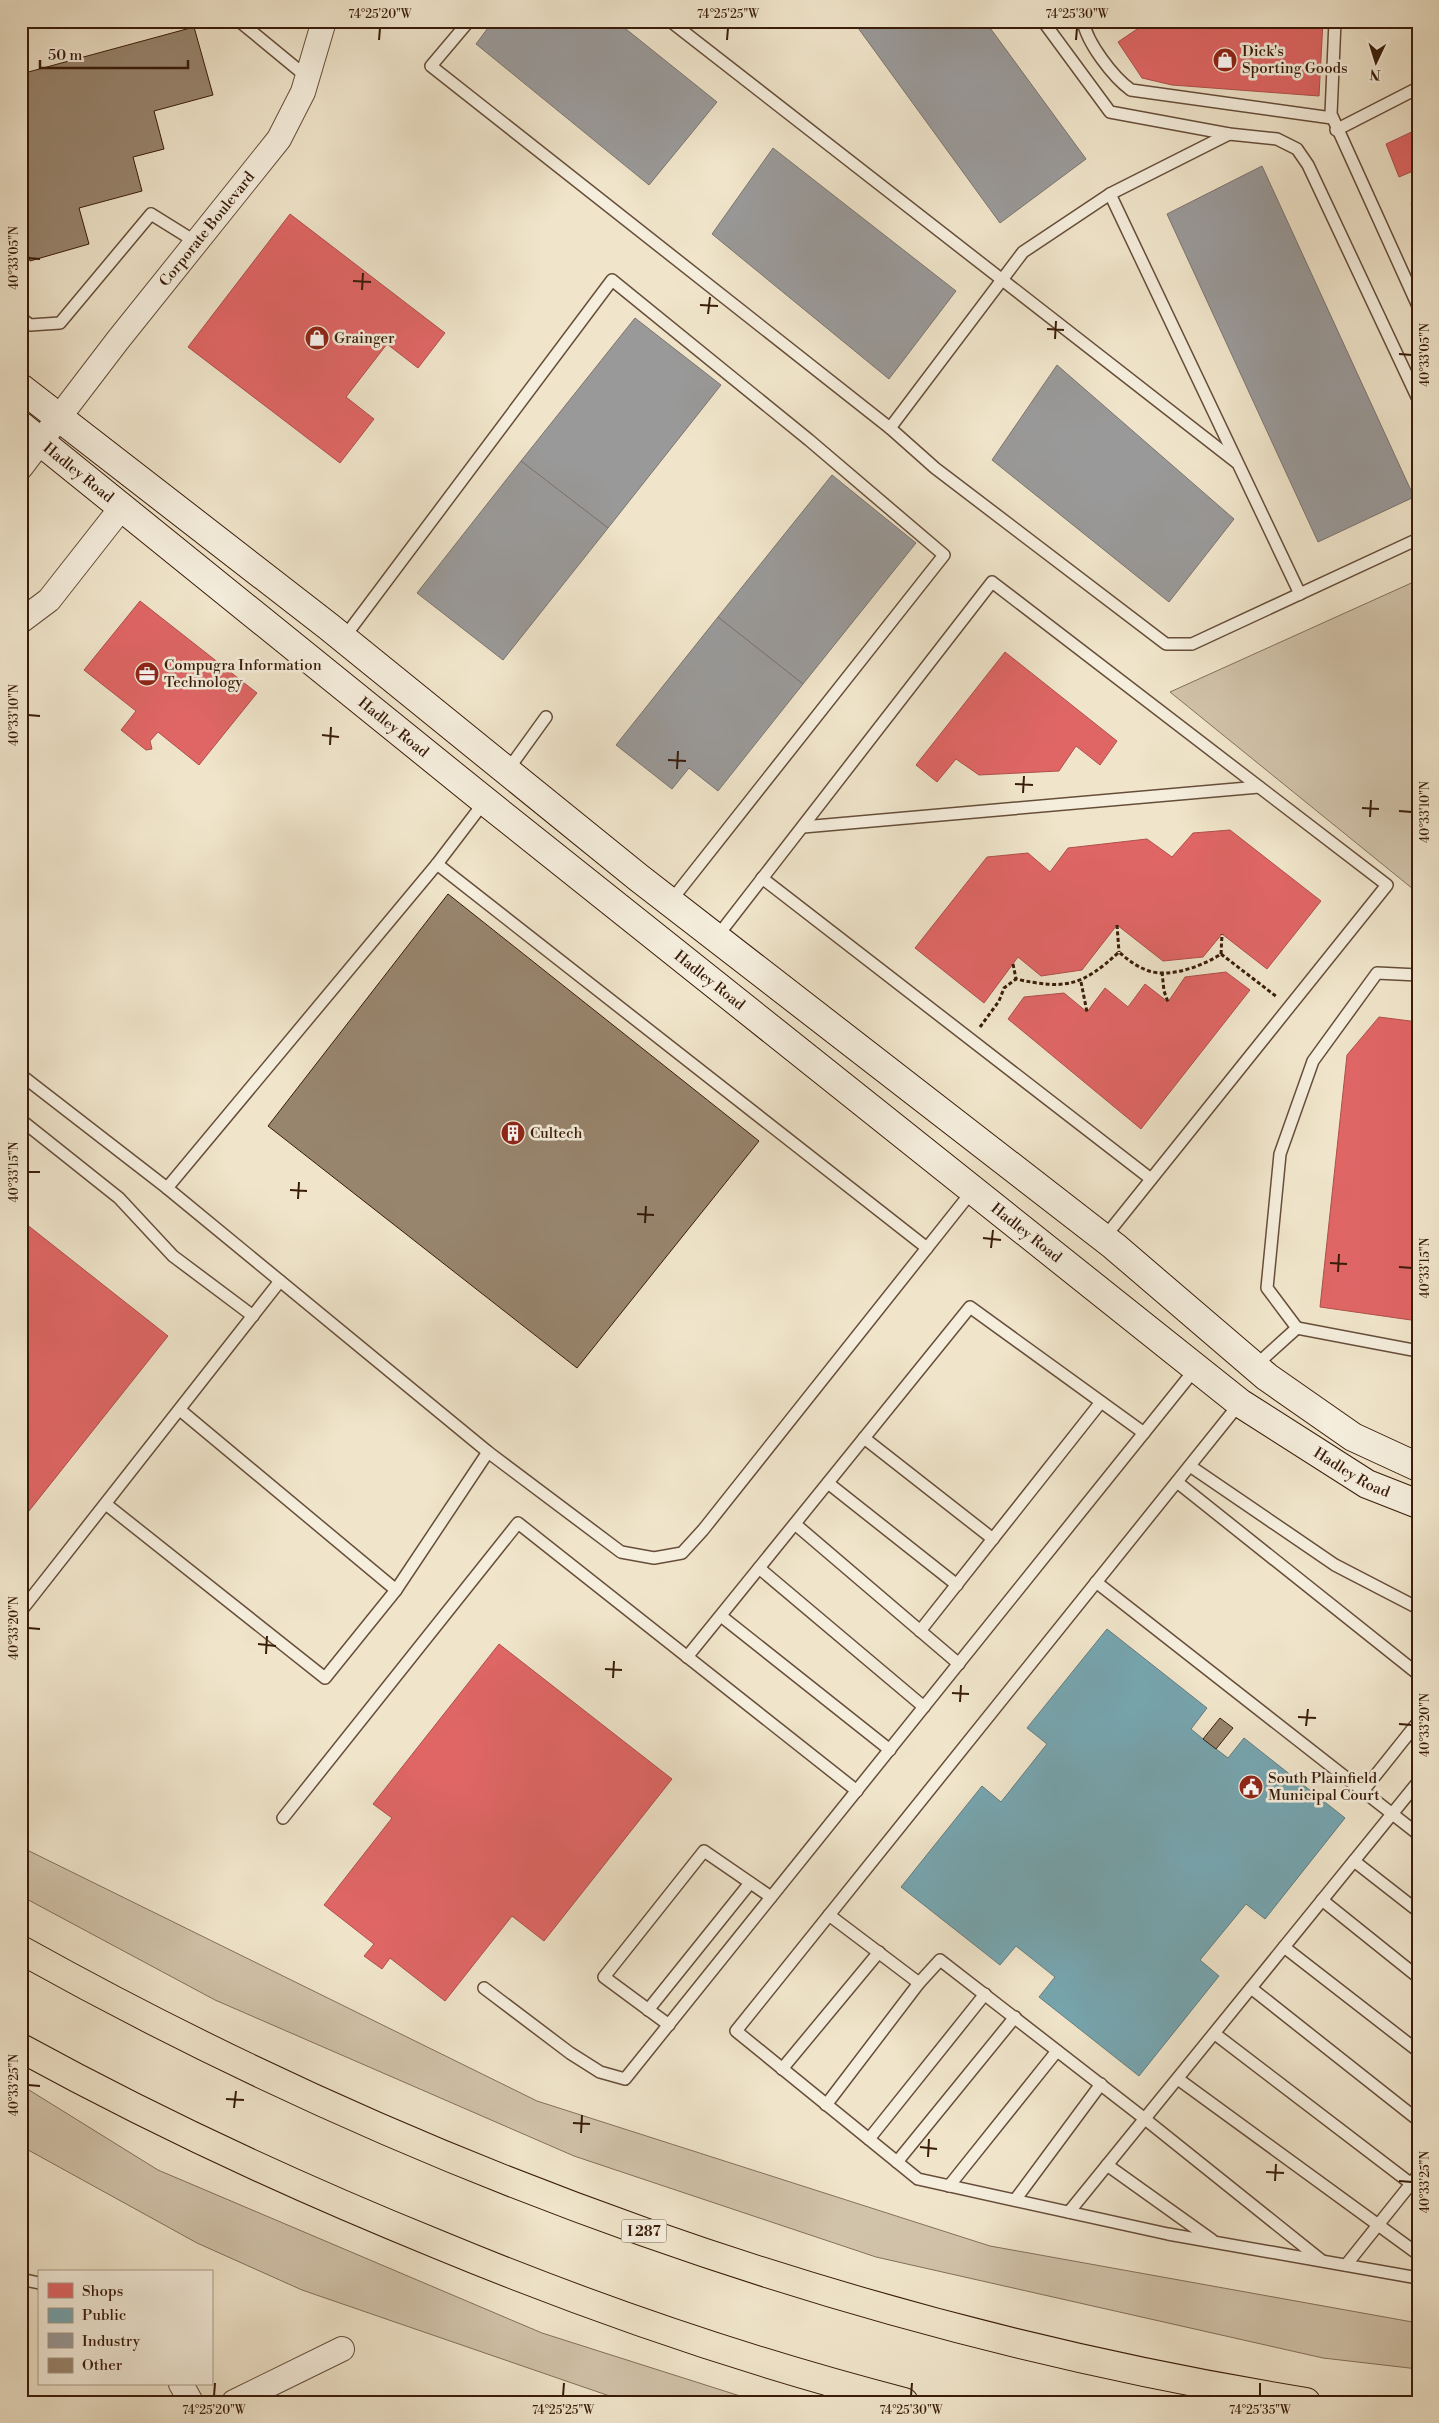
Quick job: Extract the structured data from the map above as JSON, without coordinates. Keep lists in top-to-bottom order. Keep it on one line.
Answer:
{"streets":{"highway":["I 287"],"main road":["Hadley Road"],"street":["Corporate Boulevard"]},"crossings":[["Corporate Boulevard","Hadley Road"]],"places":{"shop":["Dick's Sporting Goods","Grainger"],"office":["Compugra Information Technology"],"building":["Cultech"],"public building":["South Plainfield Municipal Court"]},"legend":["Shops","Public","Industry","Other"],"scale_bar":"50 m","north":"bottom","coordinates":["74°25'20\"W","74°25'25\"W","74°25'30\"W","40°33'05\"N","40°33'10\"N","40°33'15\"N","40°33'20\"N","40°33'25\"N","74°25'35\"W"]}
